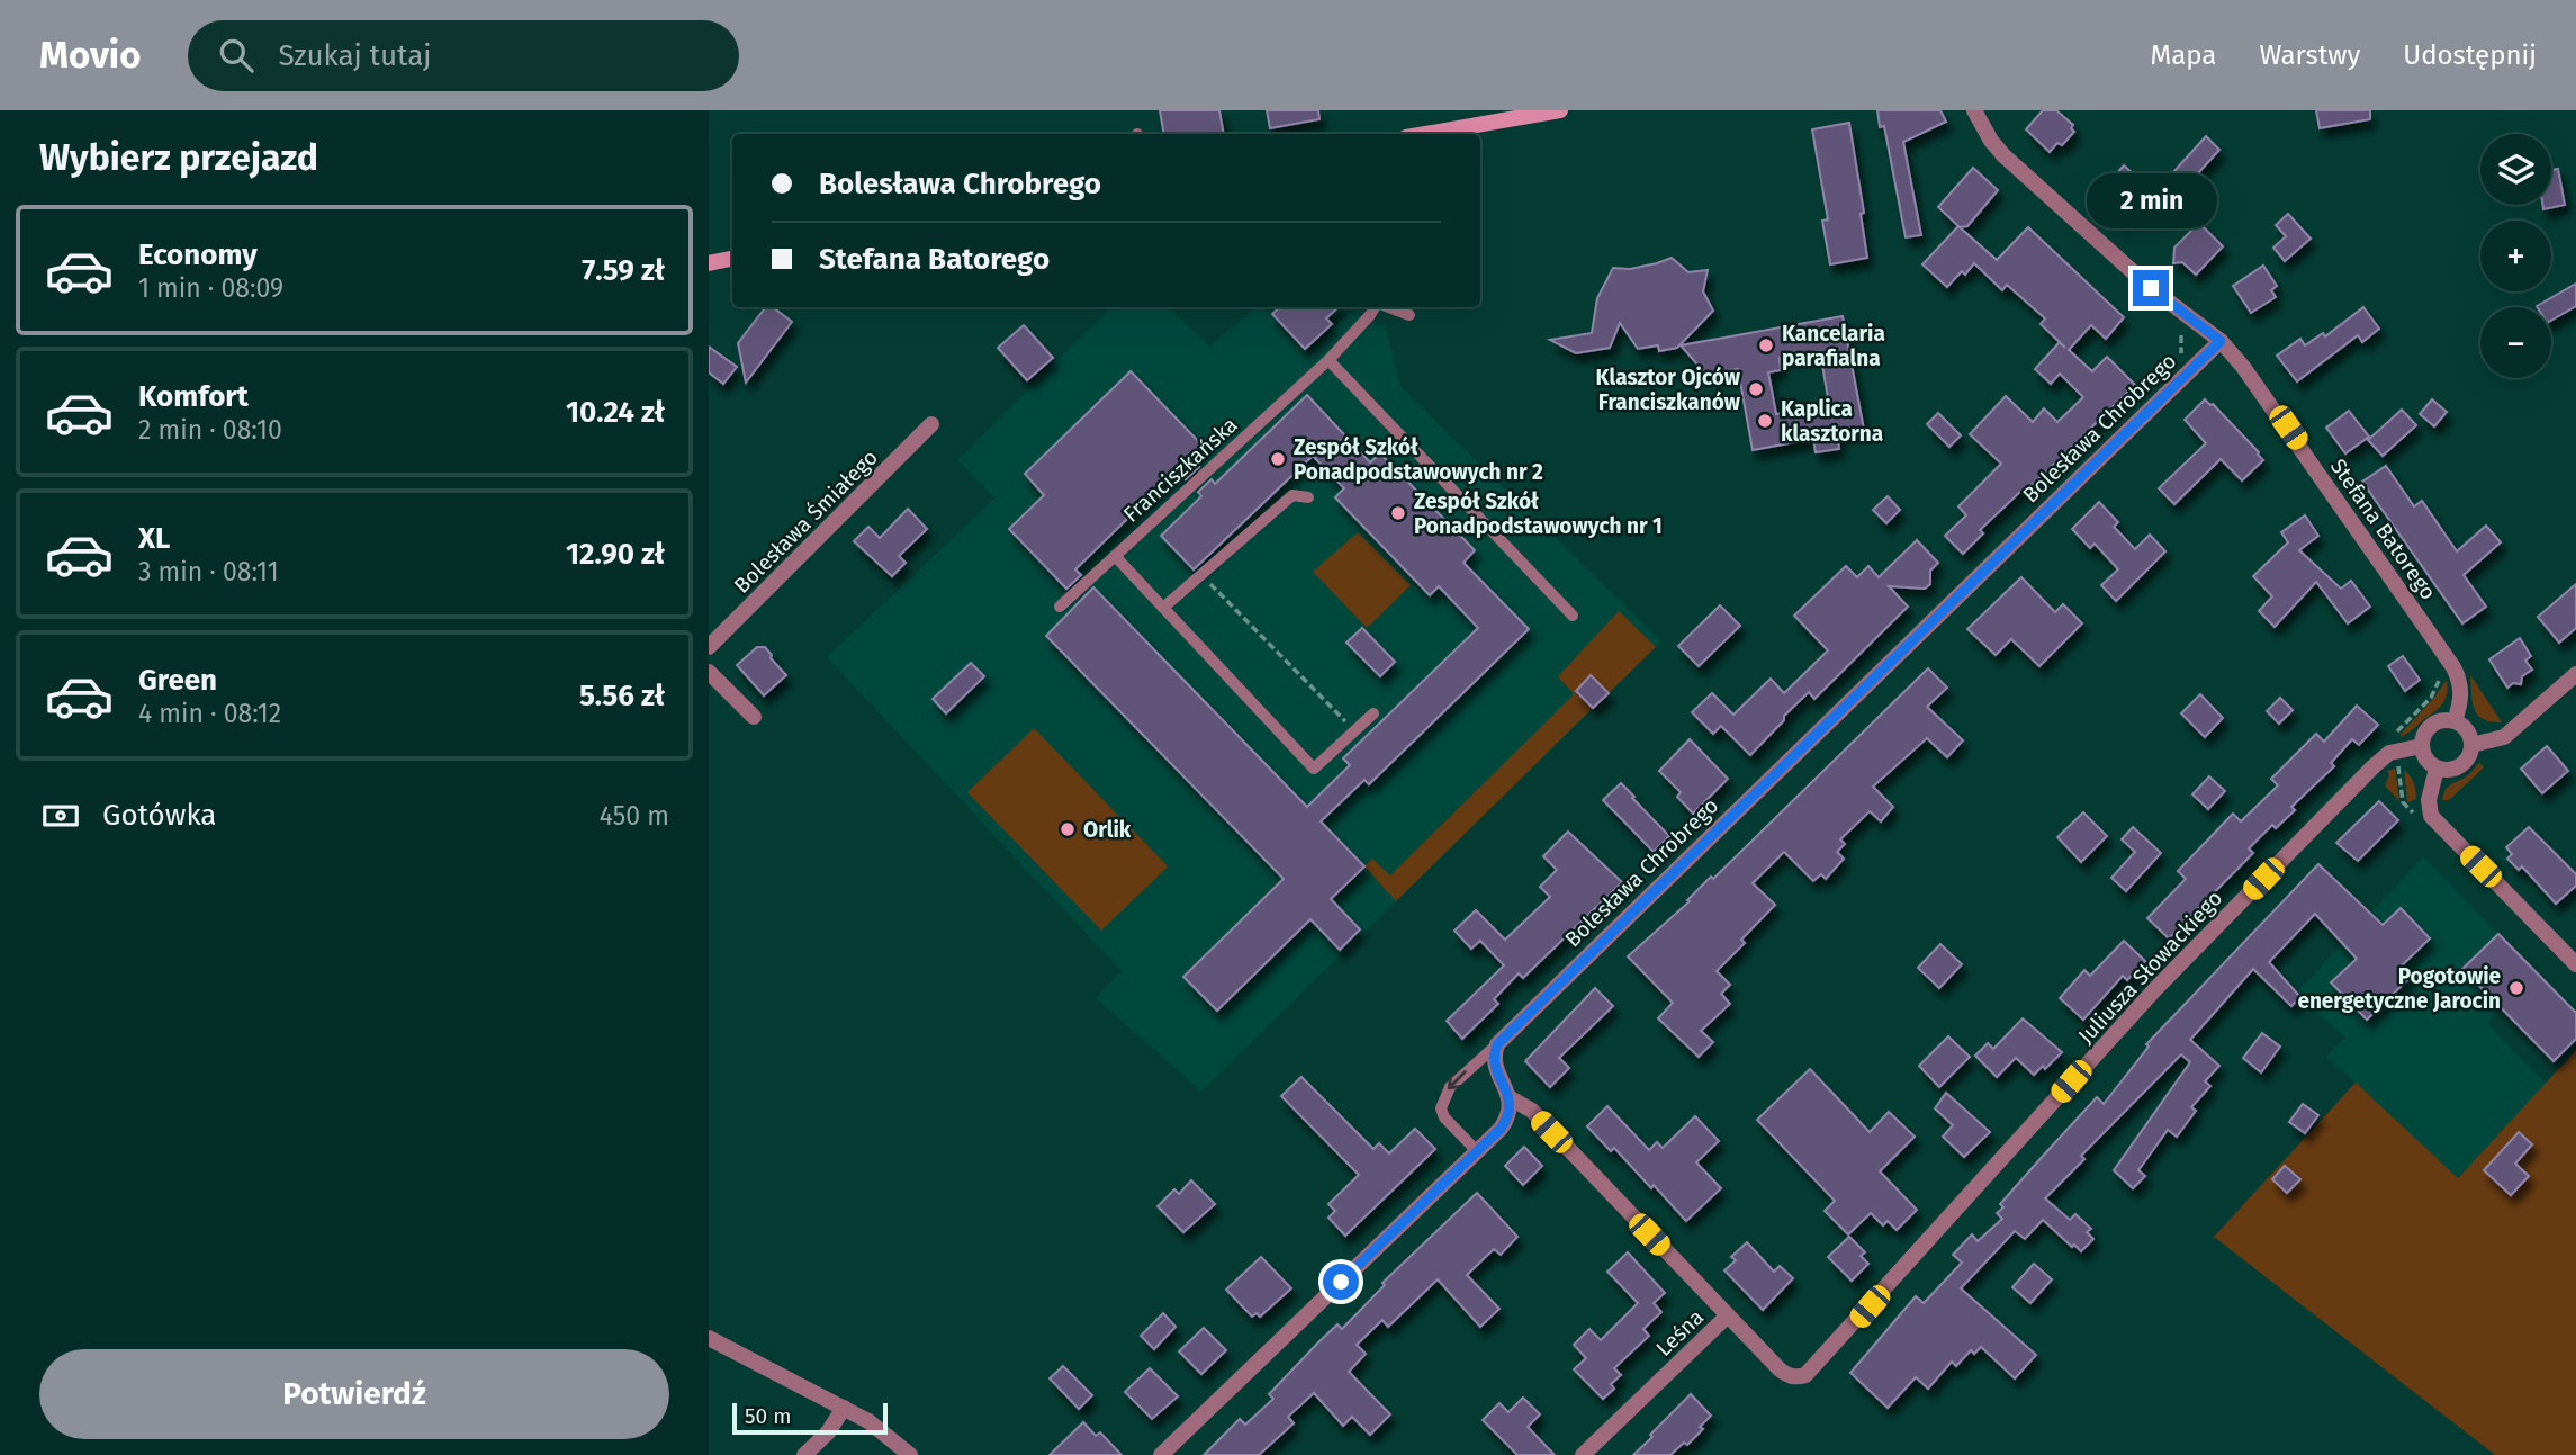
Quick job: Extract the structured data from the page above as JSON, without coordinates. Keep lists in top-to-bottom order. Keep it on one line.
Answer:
{"streets":{"street":["Bolesława Chrobrego","Bolesława Śmiałego","Stefana Batorego","Juliusza Słowackiego","Leśna"],"lane":["Franciszkańska"]},"crossings":[["Bolesława Chrobrego","Stefana Batorego"],["Juliusza Słowackiego","Leśna"]],"places":["Kancelaria parafialna","Klasztor Ojców Franciszkanów","Kaplica klasztorna","Zespół Szkół Ponadpodstawowych nr 2","Zespół Szkół Ponadpodstawowych nr 1","Orlik","Pogotowie energetyczne Jarocin"],"scale_bar":"50 m","page":{"header":"Movio","search":"Szukaj tutaj","nav":["Mapa","Warstwy","Udostępnij"],"heading":"Wybierz przejazd","map_buttons":["+","−"],"banner":["Bolesława Chrobrego","Stefana Batorego"],"bubble":"2 min","list":[{"name":"Economy","note":"1 min · 08:09","value":"7.59 zł"},{"name":"Komfort","note":"2 min · 08:10","value":"10.24 zł"},{"name":"XL","note":"3 min · 08:11","value":"12.90 zł"},{"name":"Green","note":"4 min · 08:12","value":"5.56 zł"}],"pay":["Gotówka","450 m"],"buttons":"Potwierdź","scale":"50 m"}}
